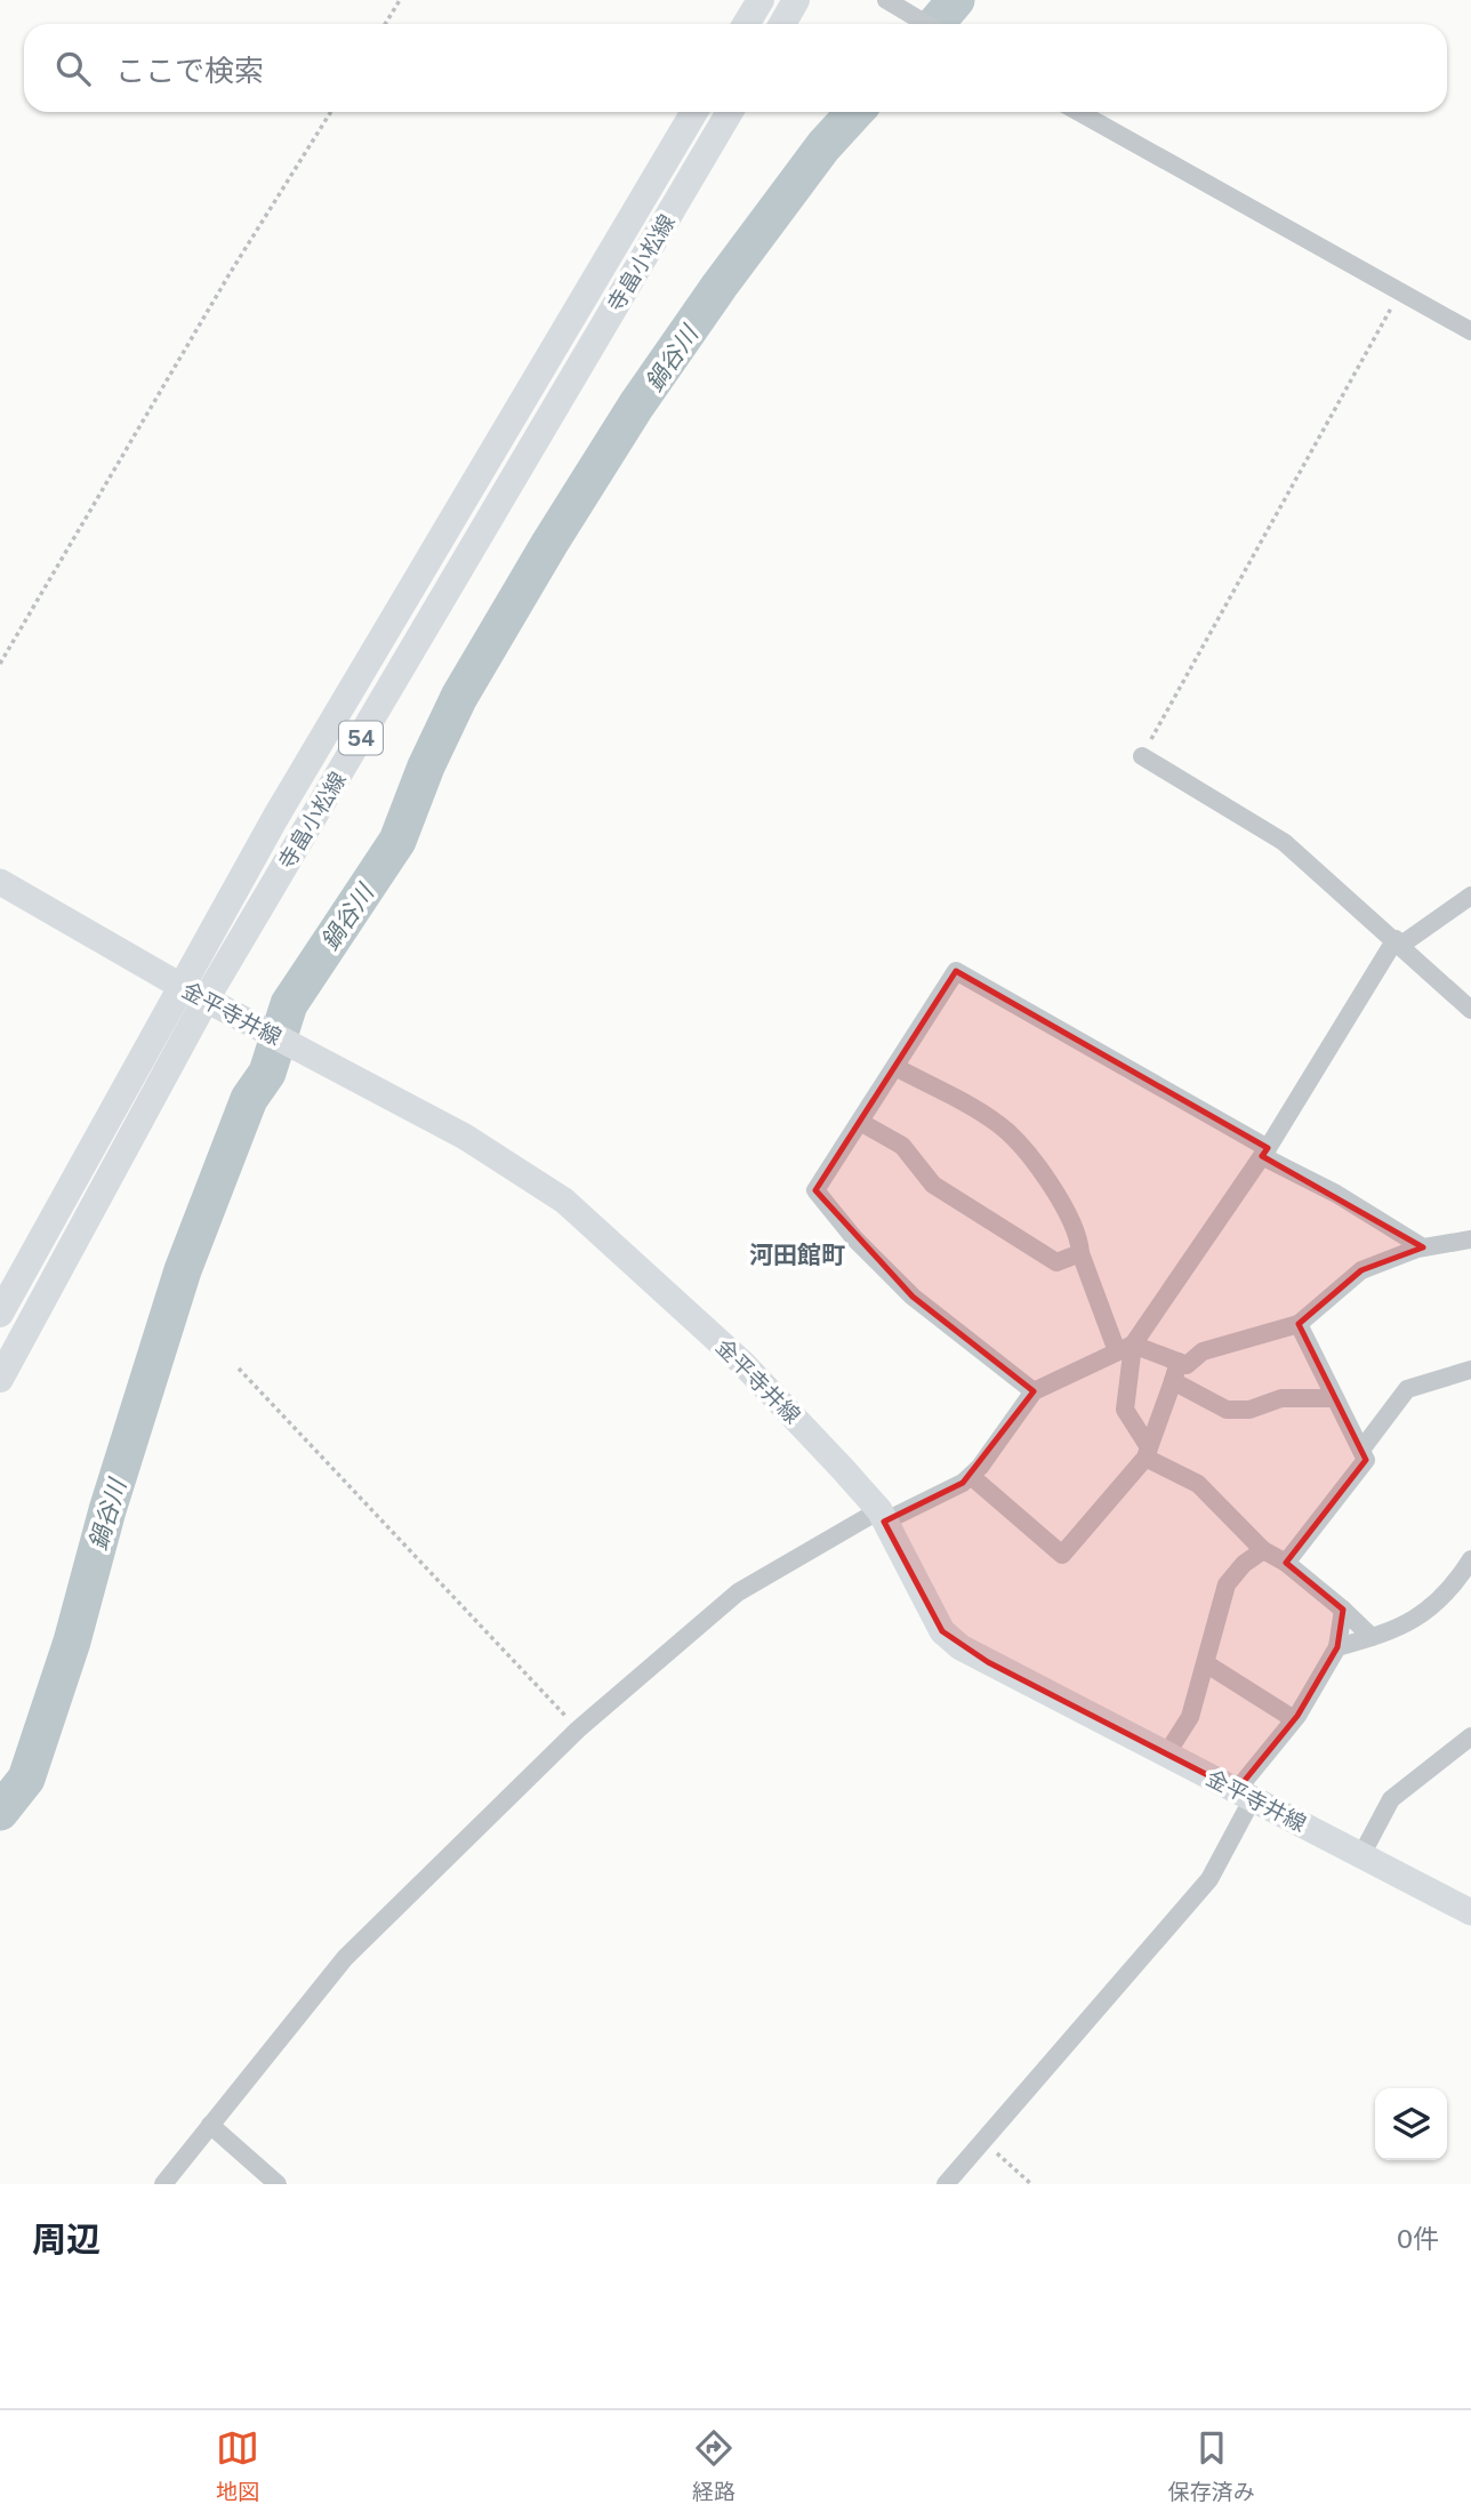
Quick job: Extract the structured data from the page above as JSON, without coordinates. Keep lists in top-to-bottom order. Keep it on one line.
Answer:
{"streets":{"main road":["寺畠小松線","54","金平寺井線"]},"crossings":[["寺畠小松線","金平寺井線"]],"districts":["河田館町"],"water":["鍋谷川"],"page":{"search":"ここで検索","heading":["周辺","0件"],"nav":["地図","経路","保存済み"]}}
